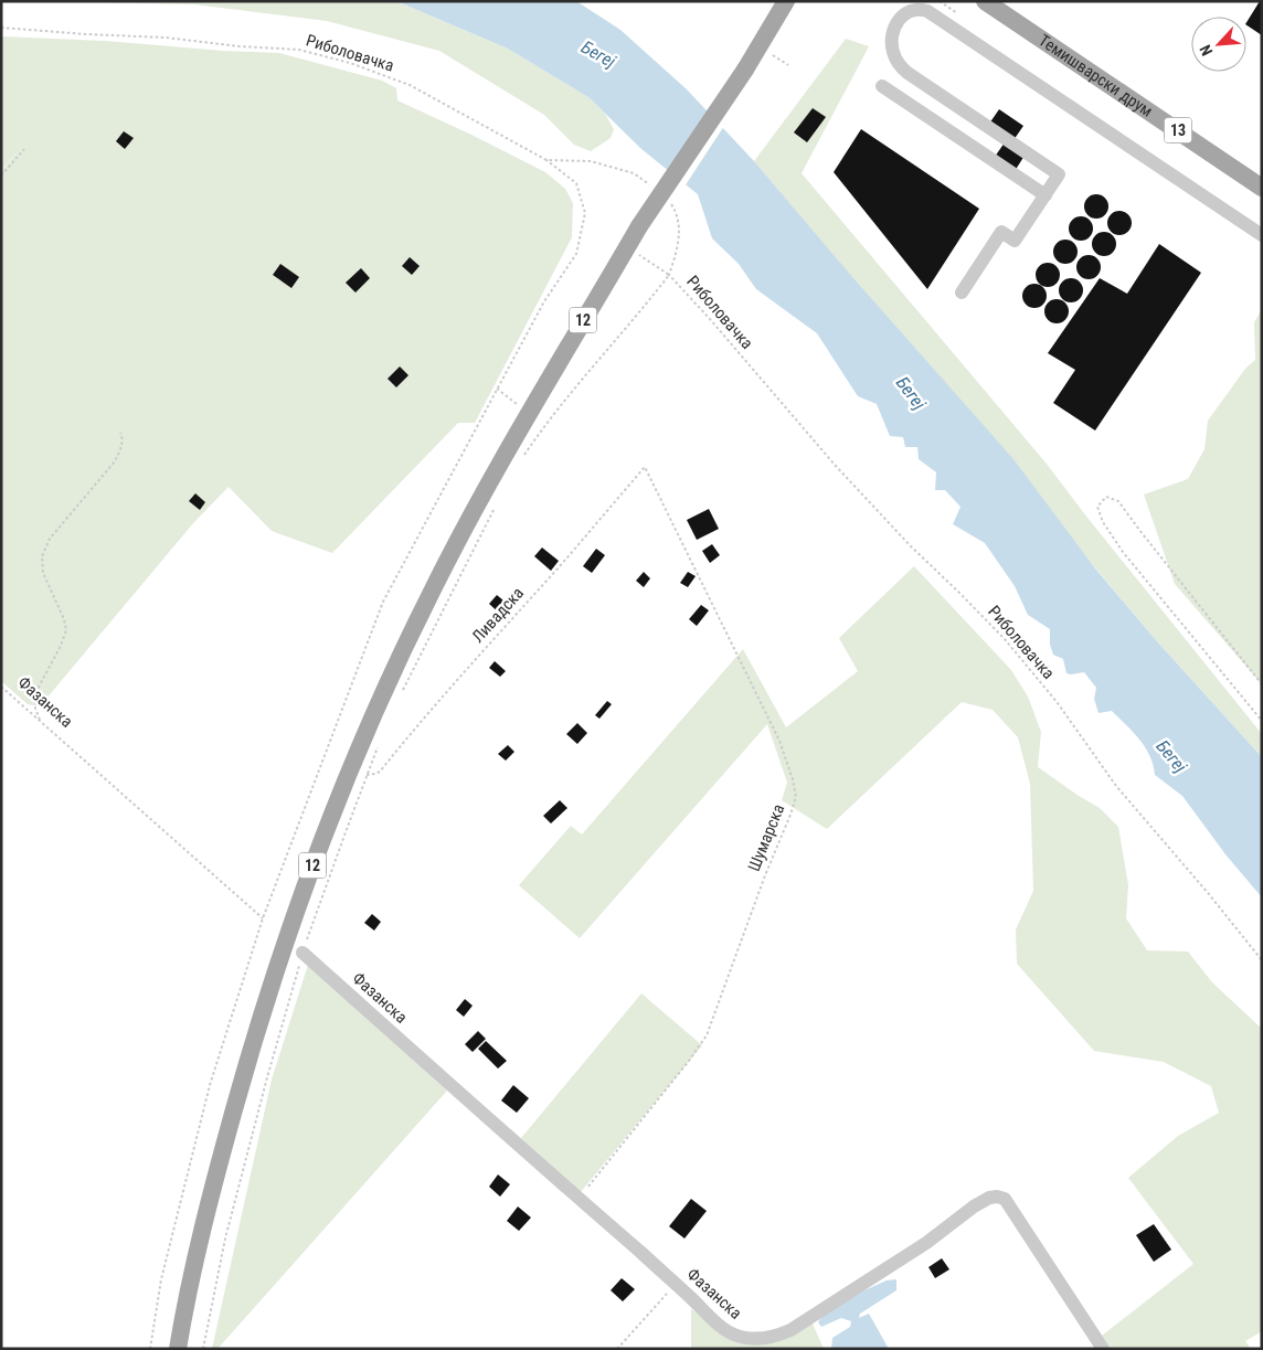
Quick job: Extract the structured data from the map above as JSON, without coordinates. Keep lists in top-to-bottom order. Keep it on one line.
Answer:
{"streets":{"main road":["Темишварски друм","13","12"],"street":["Фазанска"],"path":["Риболовачка","Ливадска","Шумарска"]},"crossings":[["Ливадска","Шумарска"],["Фазанска","Шумарска"]],"water":["Бегеј"],"north":"bottom left"}
